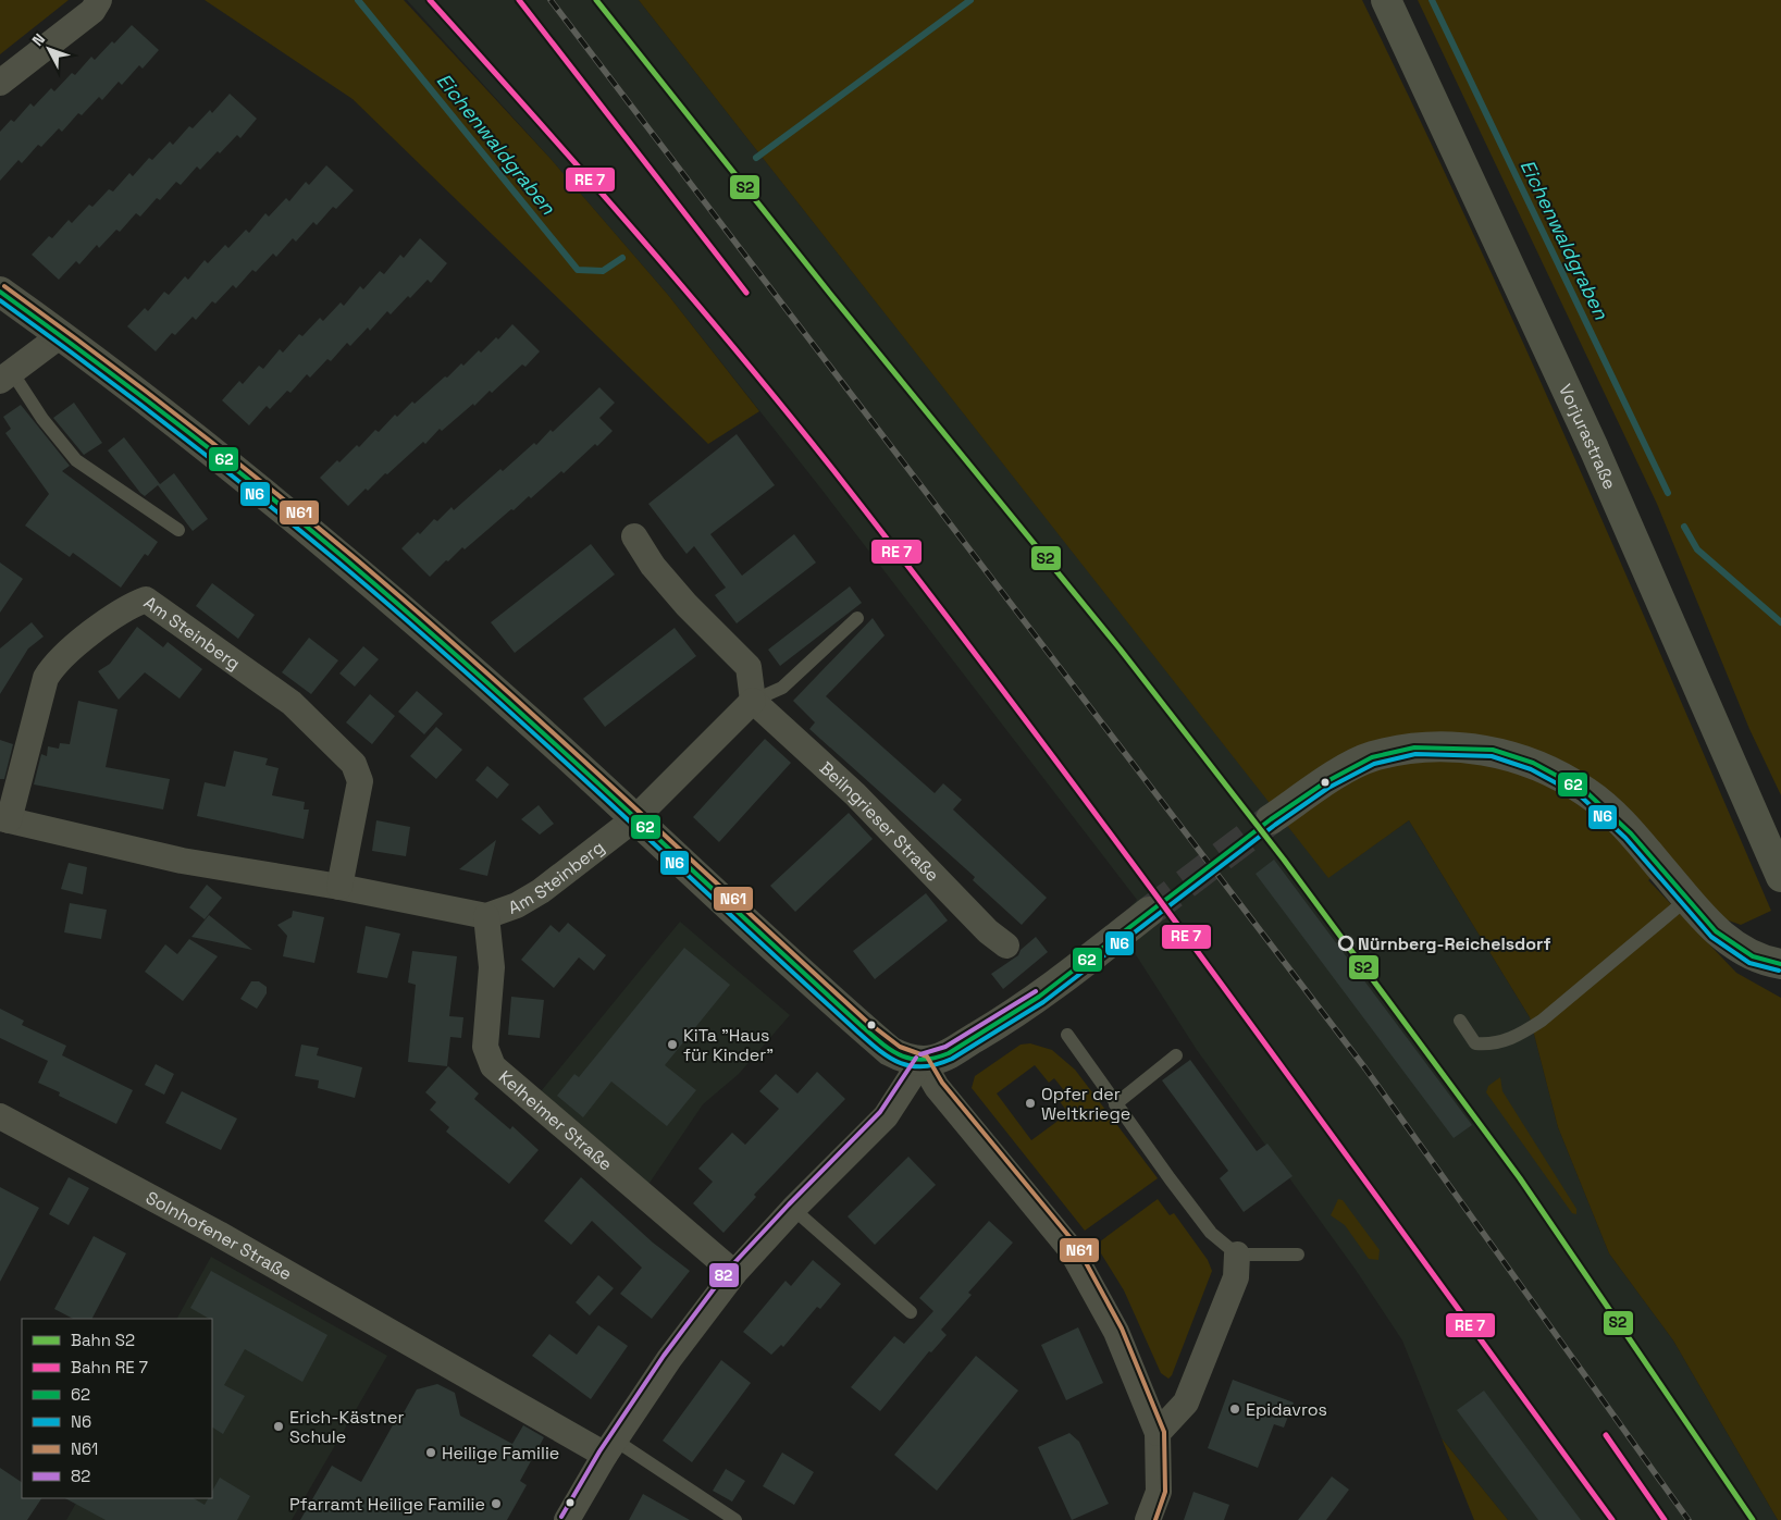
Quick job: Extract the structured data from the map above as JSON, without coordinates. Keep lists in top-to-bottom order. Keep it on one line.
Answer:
{"streets":{"main road":["Vorjurastraße"],"street":["Am Steinberg","Beilngrieser Straße","Kelheimer Straße","Solnhofener Straße"]},"crossings":[["Am Steinberg","Kelheimer Straße"]],"water":["Eichenwaldgraben"],"places":["Nürnberg-Reichelsdorf","KiTa \"Haus für Kinder\"","Opfer der Weltkriege","Epidavros","Erich-Kästner Schule","Heilige Familie","Pfarramt Heilige Familie"],"lines":["rail line S2","transit line N61","transit line 62","transit line N6","transit line 82"],"legend":["Bahn S2","Bahn RE 7","62","N6","N61","82"],"north":"top left"}
